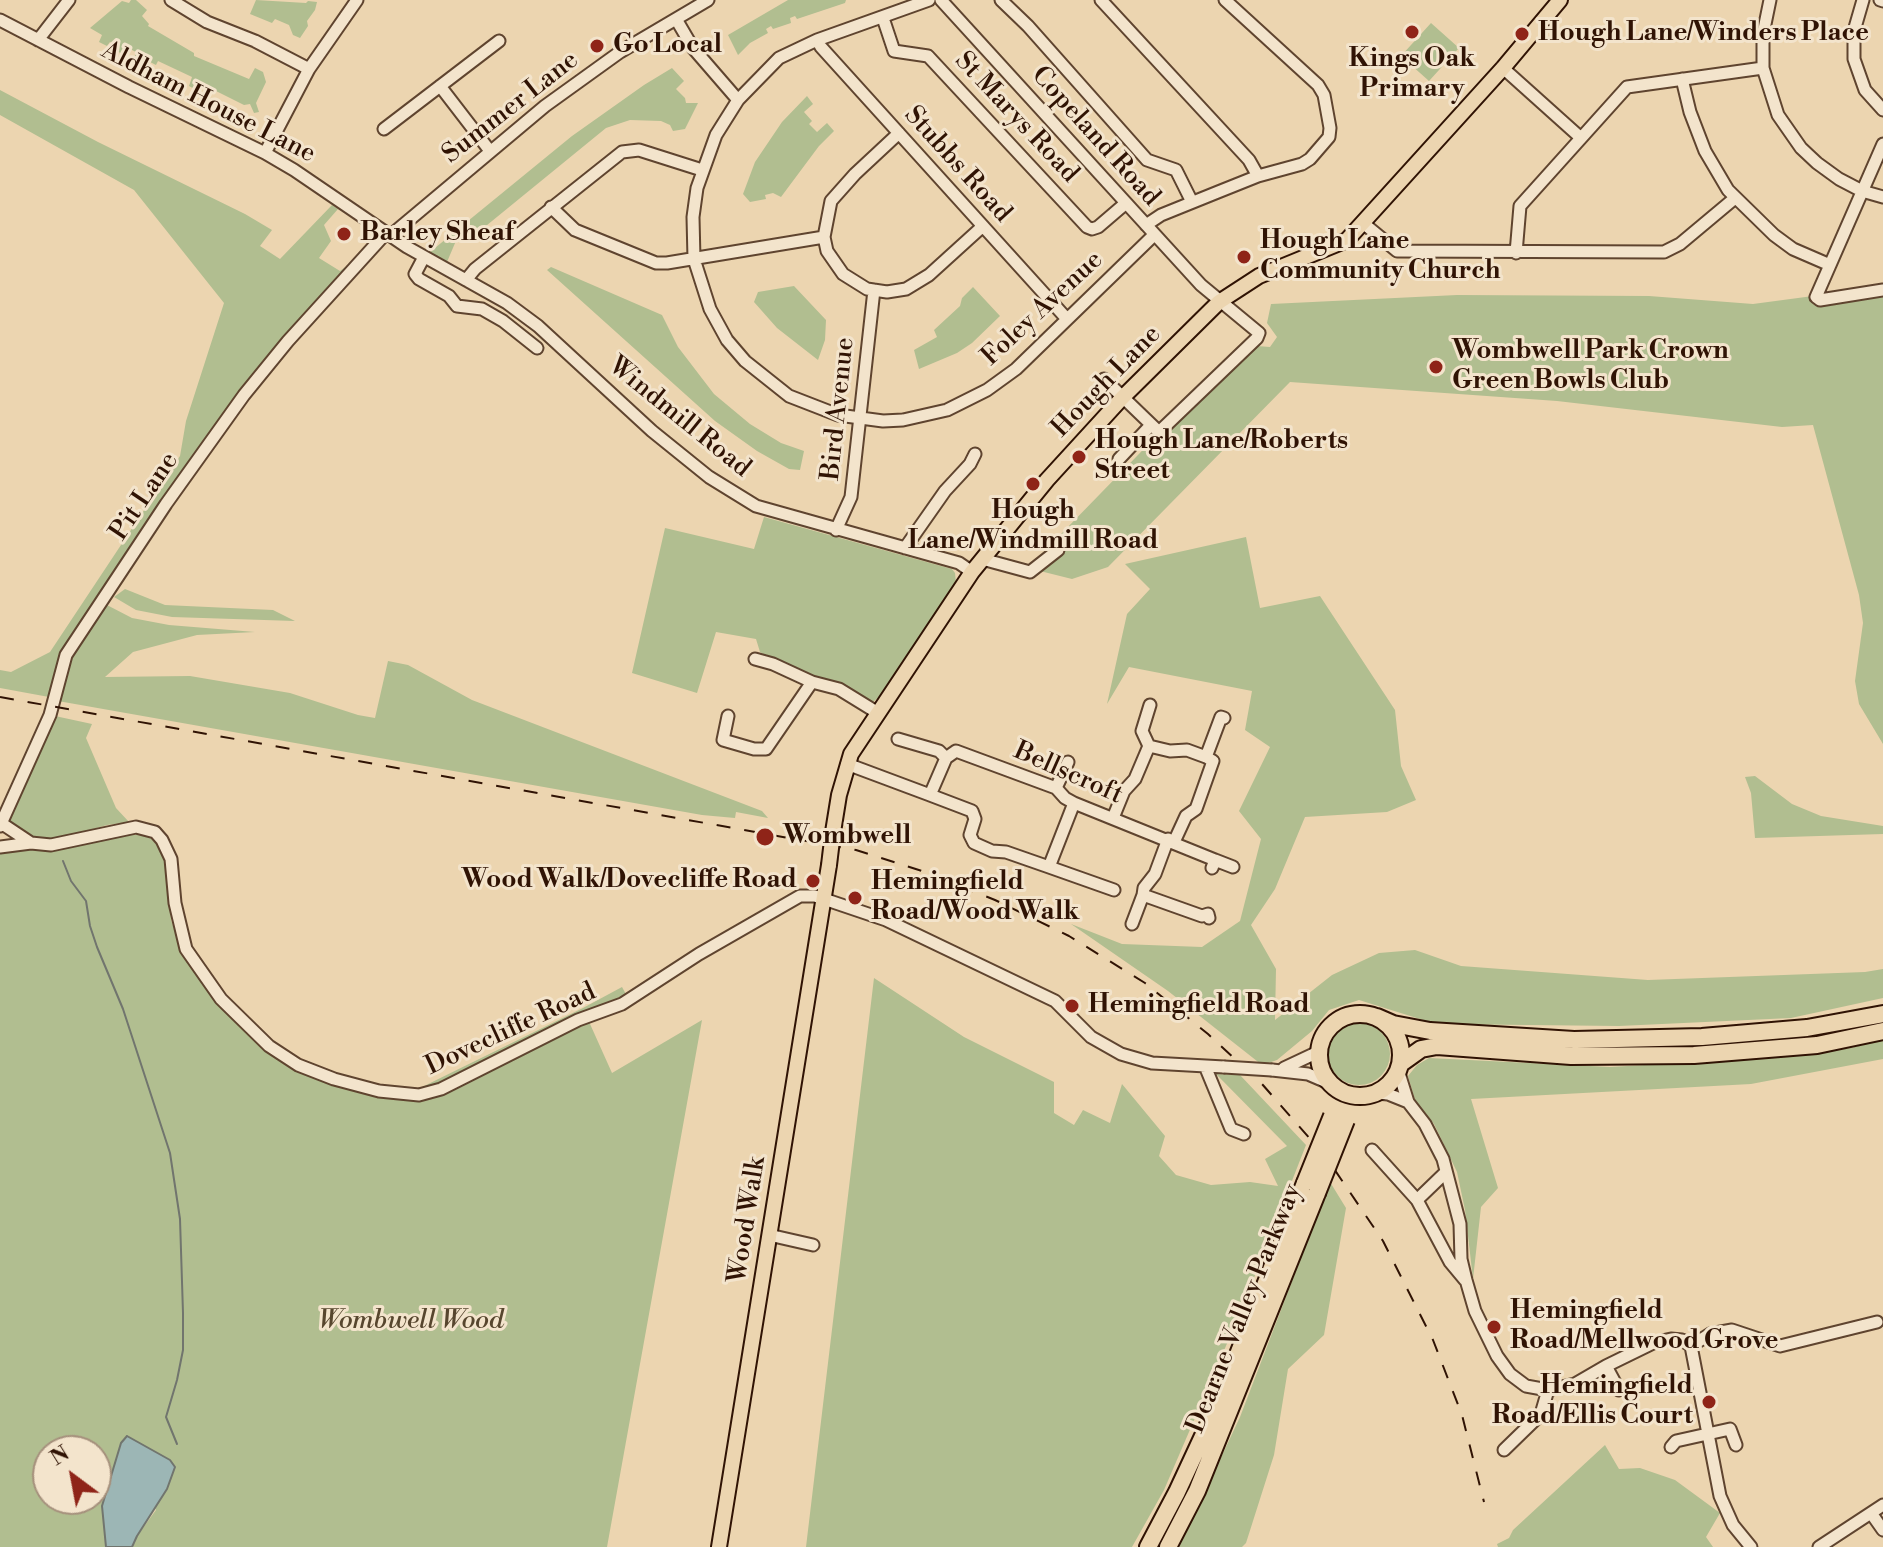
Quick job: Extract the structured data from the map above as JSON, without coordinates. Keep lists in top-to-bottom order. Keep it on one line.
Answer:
{"streets":{"highway":["Dearne Valley Parkway"],"main road":["Hough Lane","Wood Walk"],"street":["Aldham House Lane","Summer Lane","St Marys Road","Copeland Road","Stubbs Road","Foley Avenue","Bird Avenue","Windmill Road","Pit Lane","Bellscroft","Dovecliffe Road"]},"crossings":[["Aldham House Lane","Summer Lane"],["Aldham House Lane","Windmill Road"],["Aldham House Lane","Pit Lane"],["Summer Lane","Windmill Road"],["Summer Lane","Pit Lane"],["St Marys Road","Copeland Road"],["St Marys Road","Foley Avenue"],["Copeland Road","Foley Avenue"],["Copeland Road","Hough Lane"],["Stubbs Road","Foley Avenue"],["Stubbs Road","Bird Avenue"],["Foley Avenue","Bird Avenue"],["Hough Lane","Windmill Road"],["Hough Lane","Dovecliffe Road"],["Hough Lane","Wood Walk"],["Bird Avenue","Windmill Road"],["Windmill Road","Pit Lane"],["Pit Lane","Dovecliffe Road"],["Dovecliffe Road","Wood Walk"]],"parks":["Wombwell Wood"],"places":["Kings Oak Primary","Hough Lane/Winders Place","Go Local","Barley Sheaf","Hough Lane Community Church","Wombwell Park Crown Green Bowls Club","Hough Lane/Roberts Street","Hough Lane/Windmill Road","Wombwell","Wood Walk/Dovecliffe Road","Hemingfield Road/Wood Walk","Hemingfield Road","Hemingfield Road/Mellwood Grove","Hemingfield Road/Ellis Court"],"north":"top left"}
